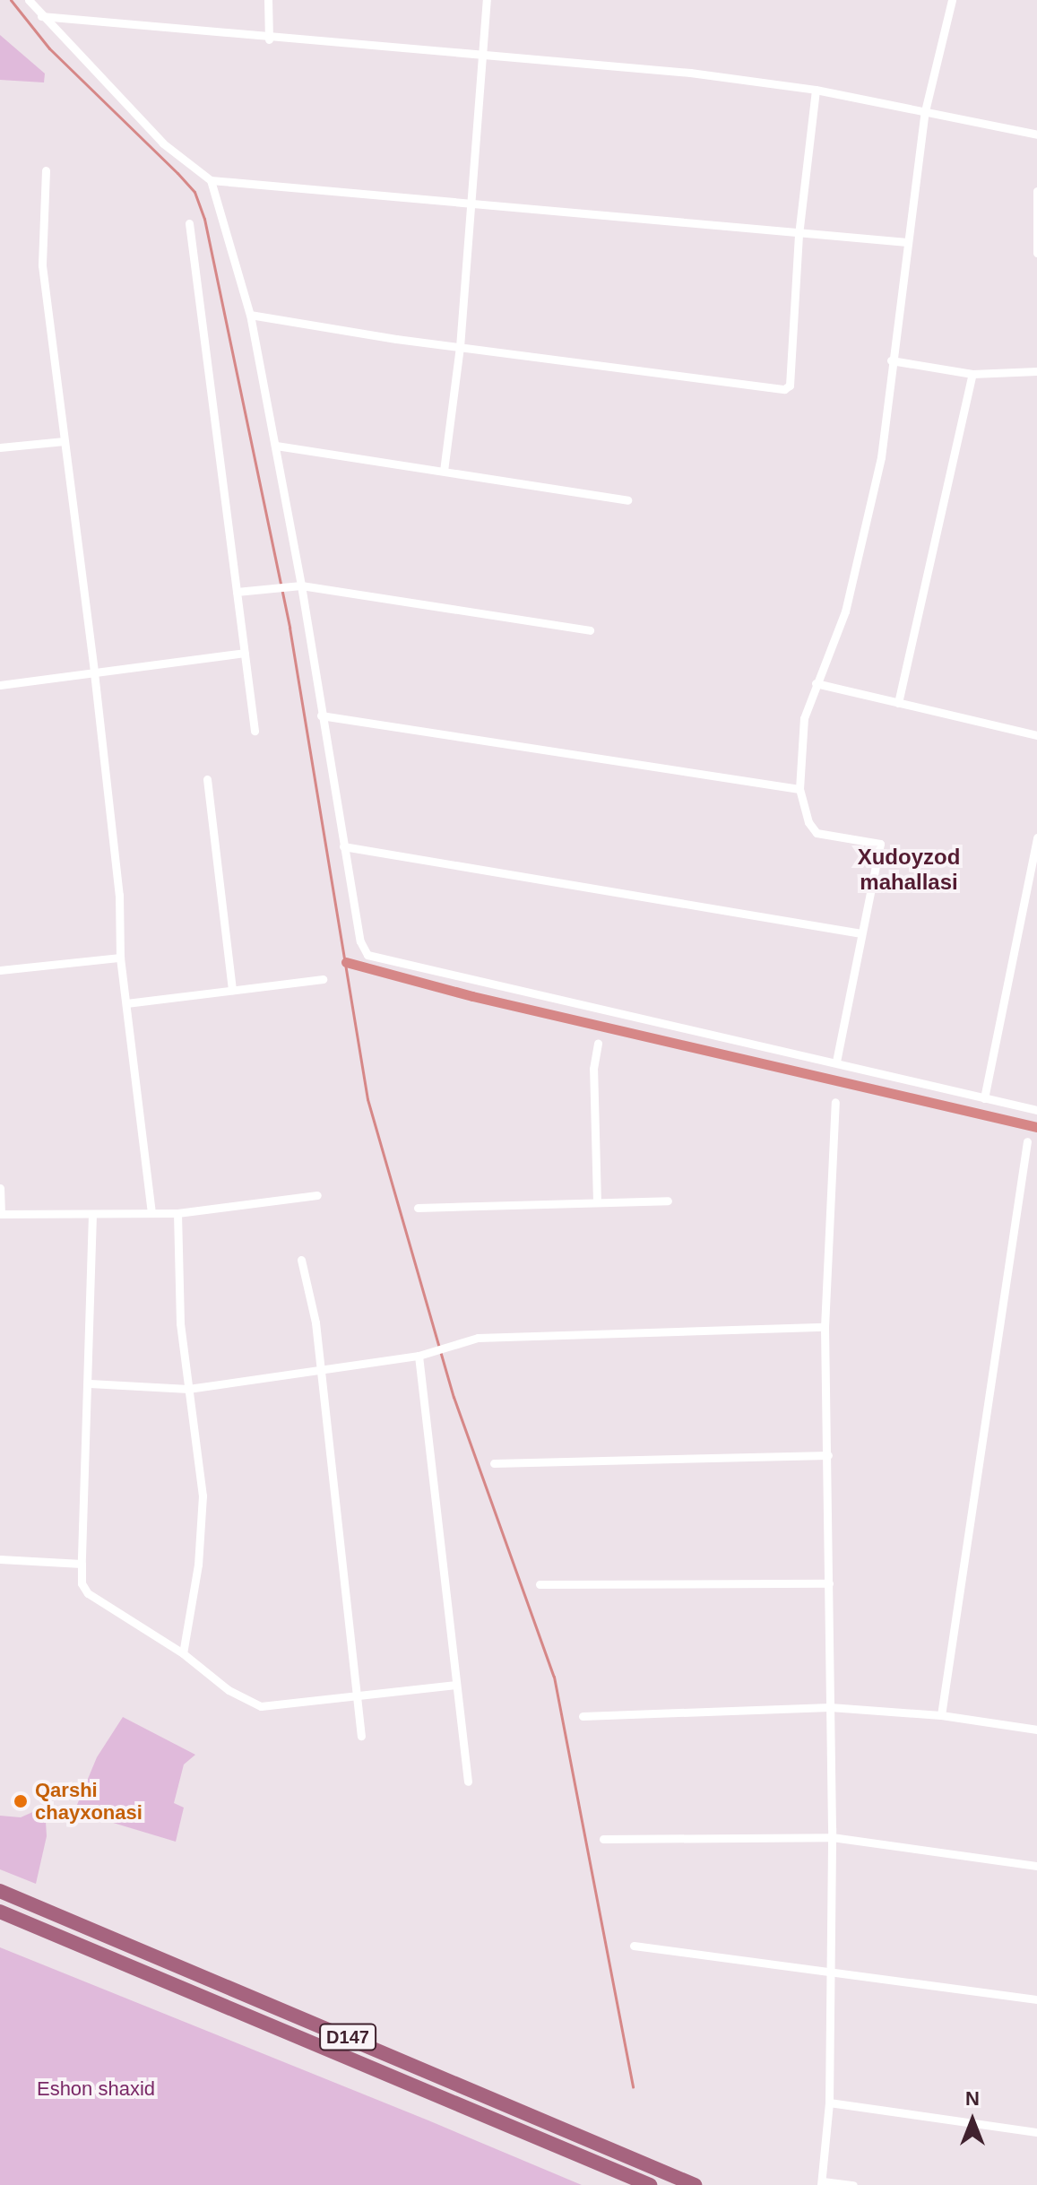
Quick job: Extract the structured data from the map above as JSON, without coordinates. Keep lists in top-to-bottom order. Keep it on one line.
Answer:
{"streets":{"main road":["D147"]},"districts":["Xudoyzod mahallasi"],"parks":["Eshon shaxid"],"places":["Qarshi chayxonasi"],"north":"top"}
